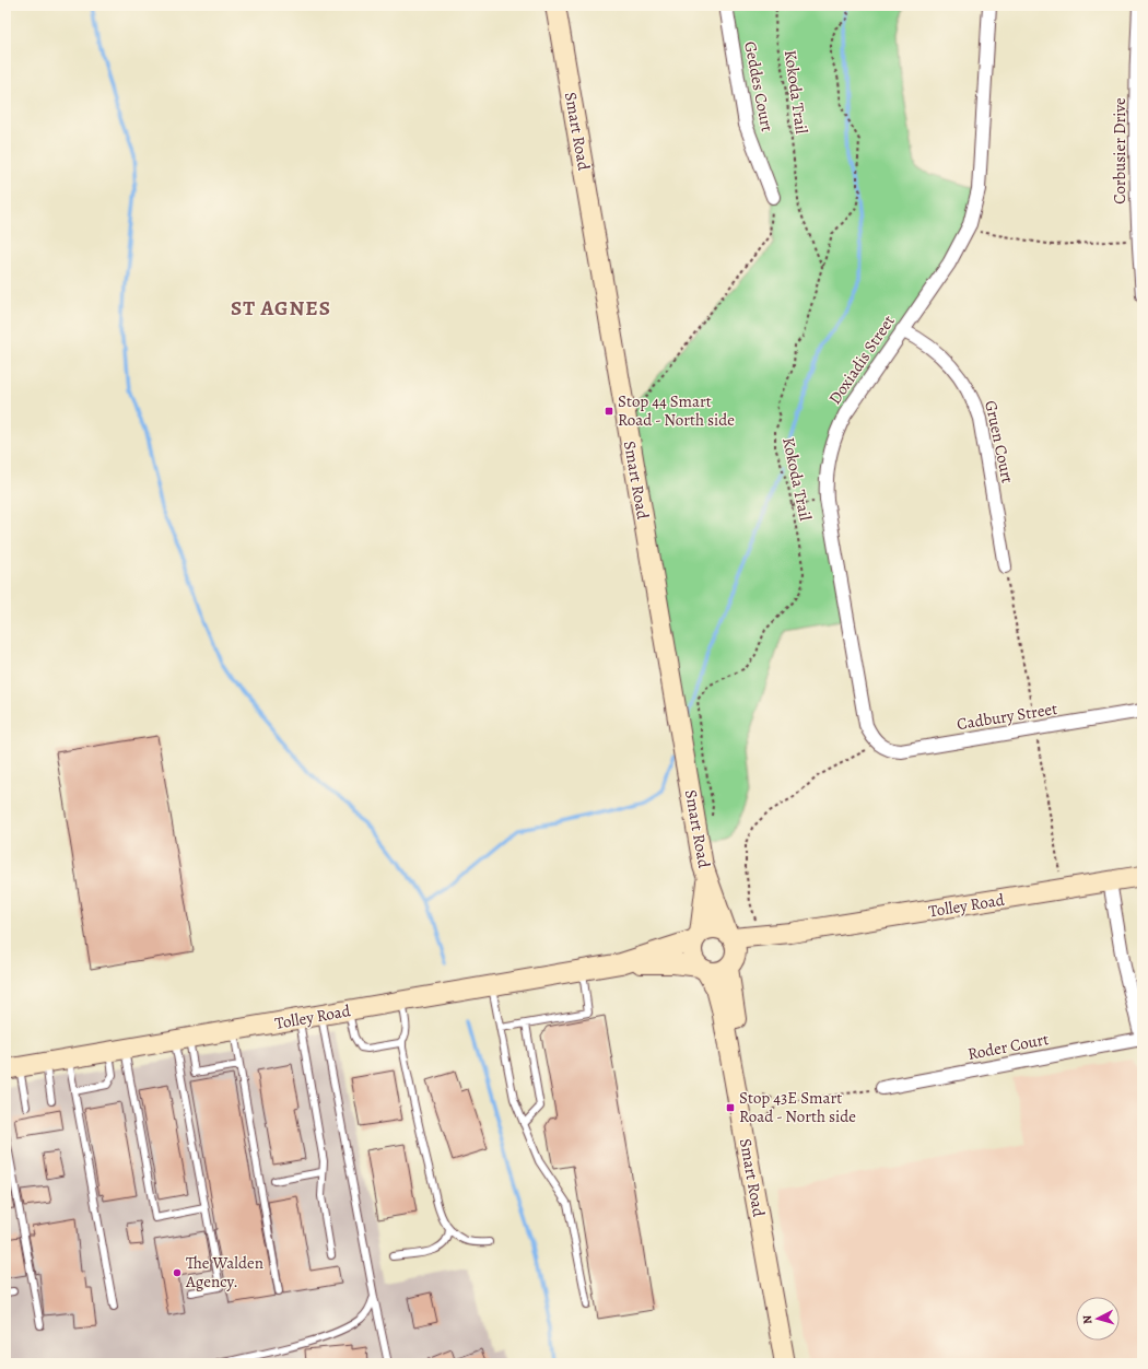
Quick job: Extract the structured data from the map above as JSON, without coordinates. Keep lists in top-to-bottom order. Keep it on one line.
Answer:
{"streets":{"main road":["Smart Road","Tolley Road"],"street":["Geddes Court","Corbusier Drive","Doxiadis Street","Gruen Court","Cadbury Street","Roder Court"],"path":["Kokoda Trail"]},"crossings":[["Smart Road","Tolley Road"],["Doxiadis Street","Gruen Court"],["Doxiadis Street","Cadbury Street"]],"districts":["ST AGNES"],"places":{"transit":["Stop 44 Smart Road - North side","Stop 43E Smart Road - North side"],"other":["The Walden Agency."]},"north":"left"}
